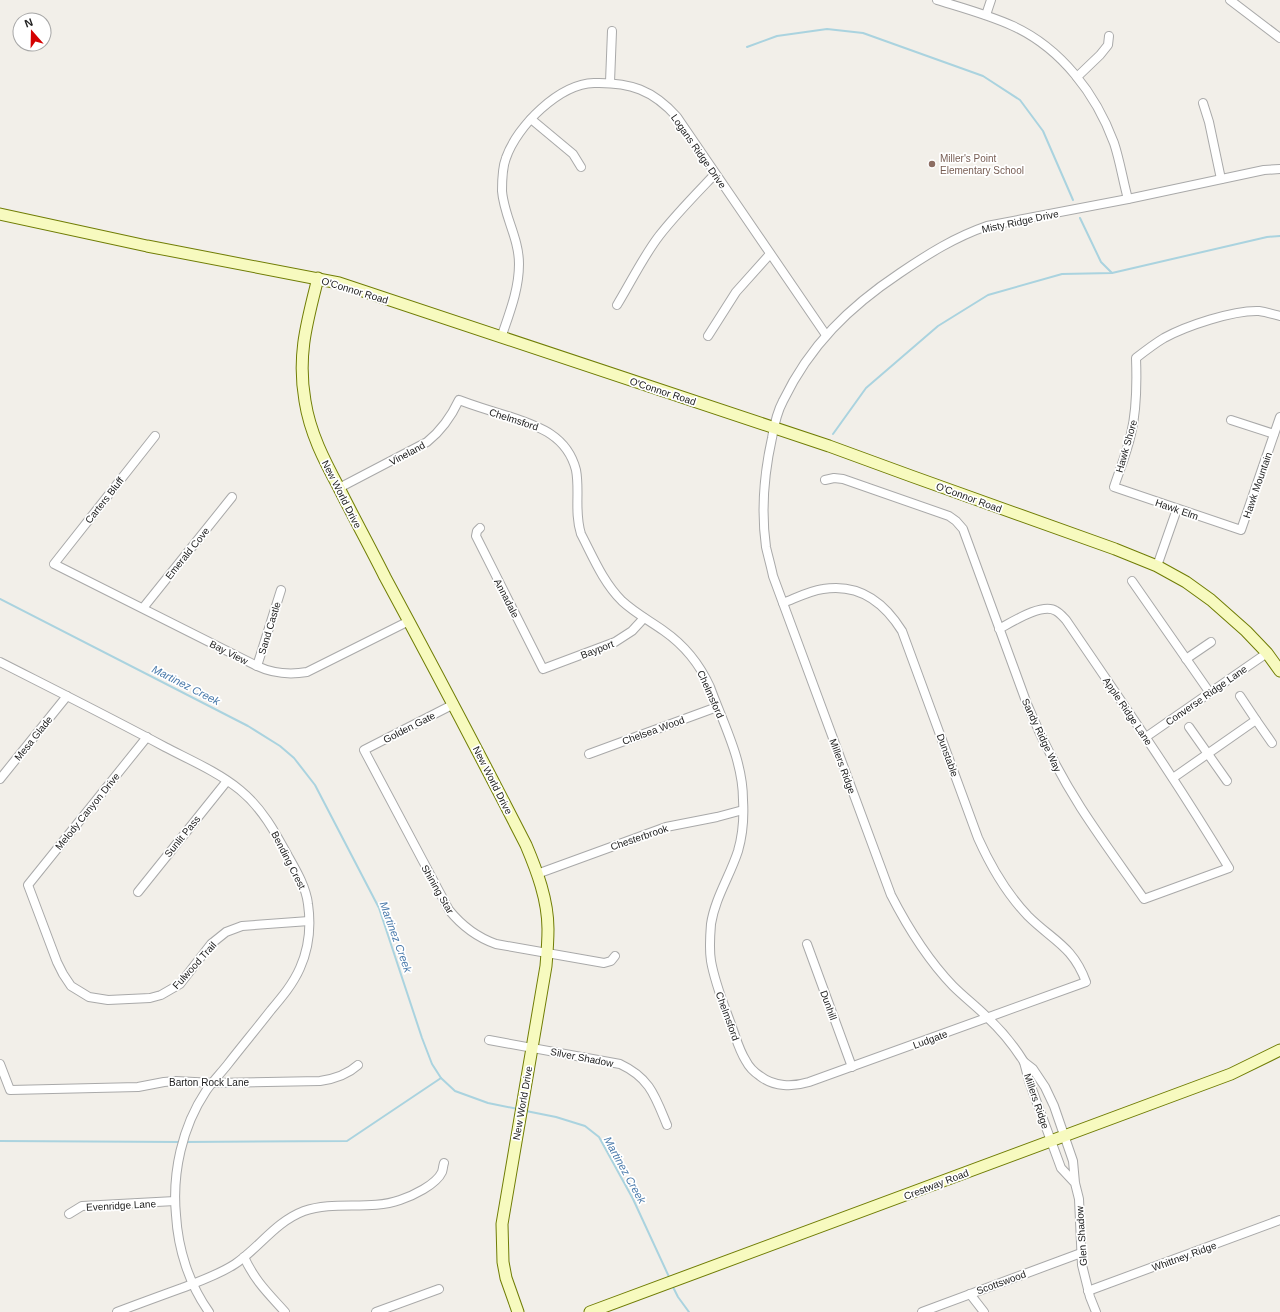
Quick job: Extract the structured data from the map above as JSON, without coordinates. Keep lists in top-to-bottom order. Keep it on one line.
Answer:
{"streets":{"main road":["O'Connor Road","New World Drive","Crestway Road"],"street":["Logans Ridge Drive","Misty Ridge Drive","Chelmsford","Hawk Shore","Vineland","Hawk Mountain","Carters Bluff","Hawk Elm","Emerald Cove","Annadale","Sand Castle","Bayport","Bay View","Converse Ridge Lane","Apple Ridge Lane","Golden Gate","Chelsea Wood","Sandy Ridge Way","Mesa Glade","Dunstable","Millers Ridge","Melody Canyon Drive","Sunlit Pass","Chesterbrook","Bending Crest","Shining Star","Fulwood Trail","Dunhill","Ludgate","Silver Shadow","Barton Rock Lane","Evenridge Lane","Glen Shadow","Whittney Ridge","Scottswood"]},"crossings":[["Logans Ridge Drive","Misty Ridge Drive"],["Logans Ridge Drive","O'Connor Road"],["Misty Ridge Drive","O'Connor Road"],["Misty Ridge Drive","Millers Ridge"],["O'Connor Road","New World Drive"],["O'Connor Road","Converse Ridge Lane"],["O'Connor Road","Millers Ridge"],["Chelmsford","Vineland"],["Chelmsford","Bayport"],["Chelmsford","Chelsea Wood"],["Chelmsford","Chesterbrook"],["Chelmsford","Ludgate"],["Hawk Shore","Hawk Elm"],["Vineland","New World Drive"],["Hawk Mountain","Hawk Elm"],["New World Drive","Bay View"],["New World Drive","Golden Gate"],["New World Drive","Chesterbrook"],["New World Drive","Shining Star"],["New World Drive","Silver Shadow"],["Carters Bluff","Bay View"],["Emerald Cove","Bay View"],["Annadale","Bayport"],["Sand Castle","Bay View"],["Converse Ridge Lane","Apple Ridge Lane"],["Apple Ridge Lane","Sandy Ridge Way"],["Golden Gate","Shining Star"],["Mesa Glade","Bending Crest"],["Dunstable","Millers Ridge"],["Dunstable","Ludgate"],["Millers Ridge","Ludgate"],["Millers Ridge","Crestway Road"],["Millers Ridge","Glen Shadow"],["Melody Canyon Drive","Bending Crest"],["Melody Canyon Drive","Fulwood Trail"],["Sunlit Pass","Bending Crest"],["Bending Crest","Fulwood Trail"],["Bending Crest","Barton Rock Lane"],["Bending Crest","Evenridge Lane"],["Dunhill","Ludgate"],["Crestway Road","Glen Shadow"],["Glen Shadow","Whittney Ridge"],["Glen Shadow","Scottswood"]],"water":["Martinez Creek"],"places":["Miller's Point Elementary School"],"north":"top"}
